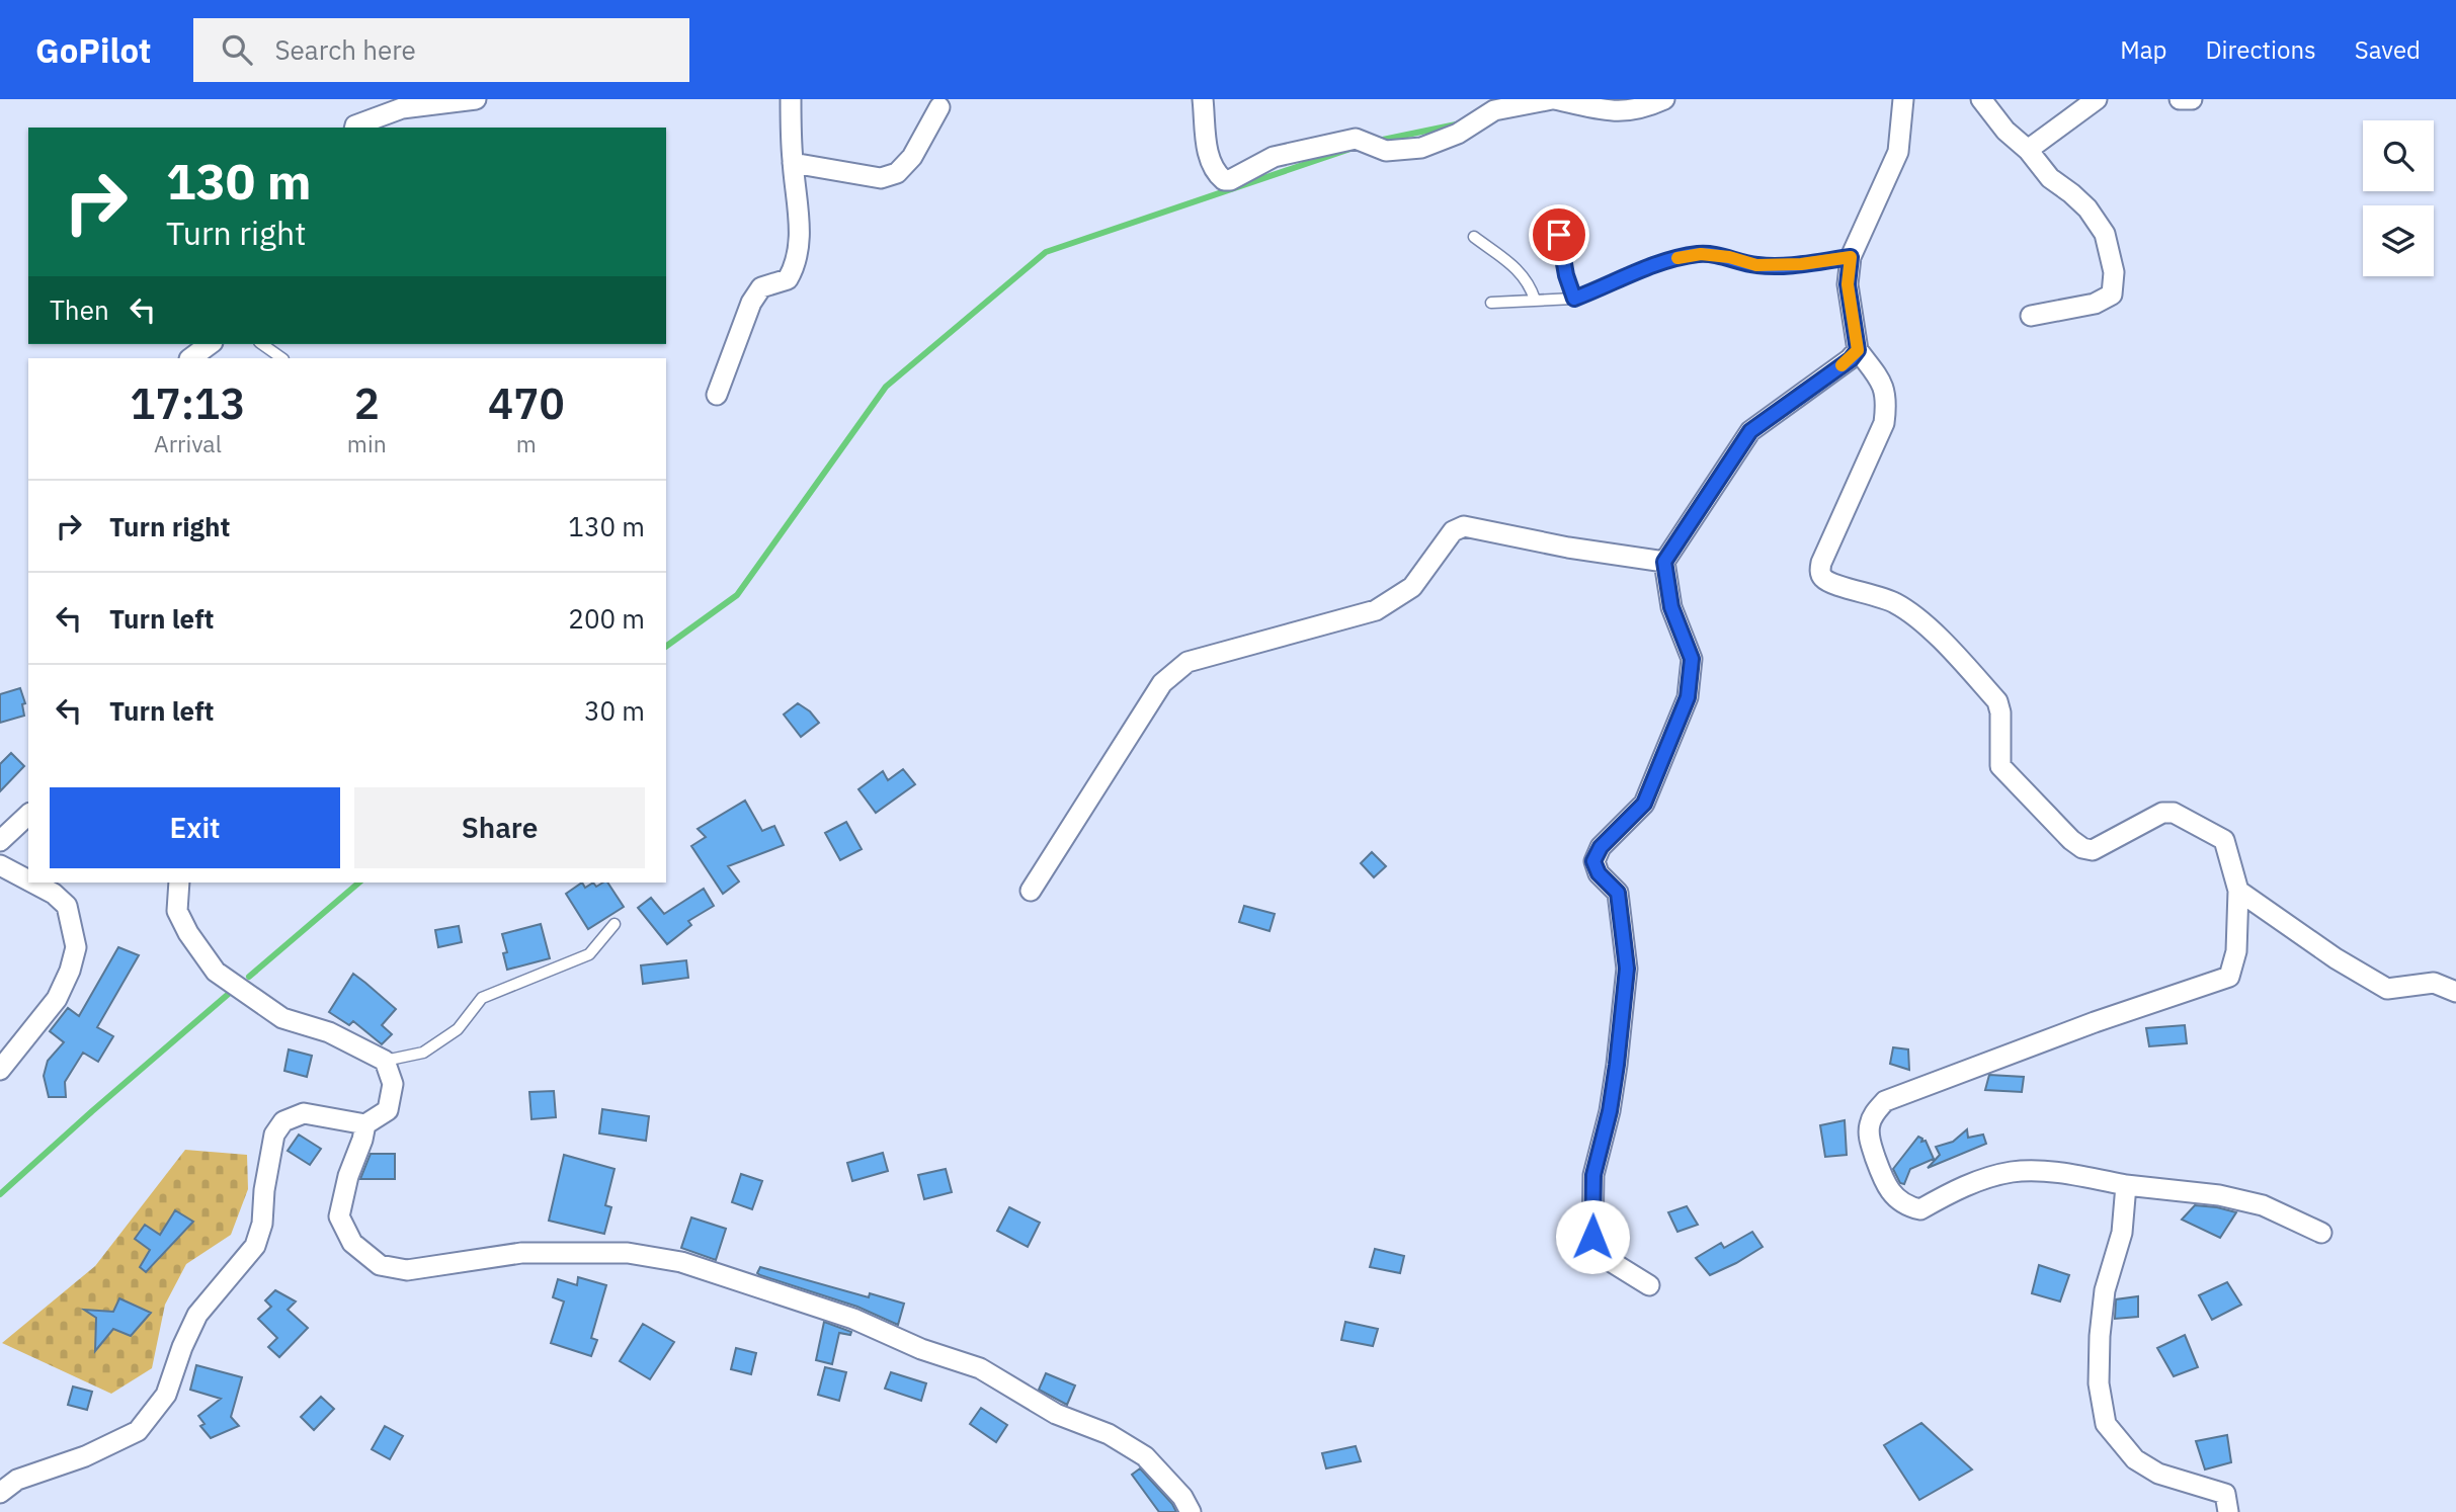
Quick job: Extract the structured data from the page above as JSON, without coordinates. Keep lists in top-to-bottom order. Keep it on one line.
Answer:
{"page":{"header":"GoPilot","search":"Search here","nav":["Map","Directions","Saved"],"turn":["130 m","Turn right"],"then":"Then","eta":["17:13","Arrival","2","min","470","m"],"list":[{"name":"Turn right","value":"130 m"},{"name":"Turn left","value":"200 m"},{"name":"Turn left","value":"30 m"}],"buttons":["Exit","Share"]}}
